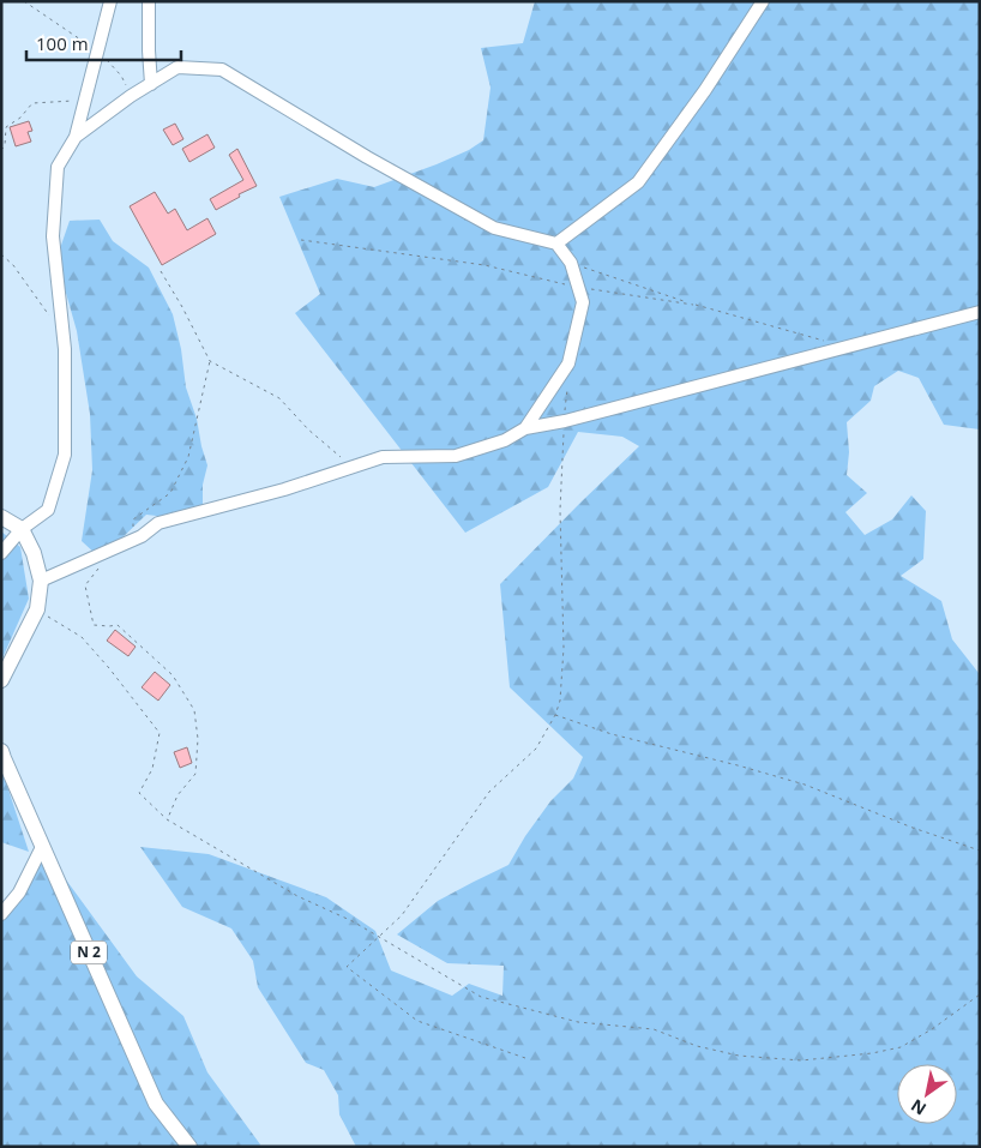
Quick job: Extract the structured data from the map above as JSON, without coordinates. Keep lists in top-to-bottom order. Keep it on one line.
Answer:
{"streets":{"main road":["N 2"]},"scale_bar":"100 m","north":"bottom left"}
